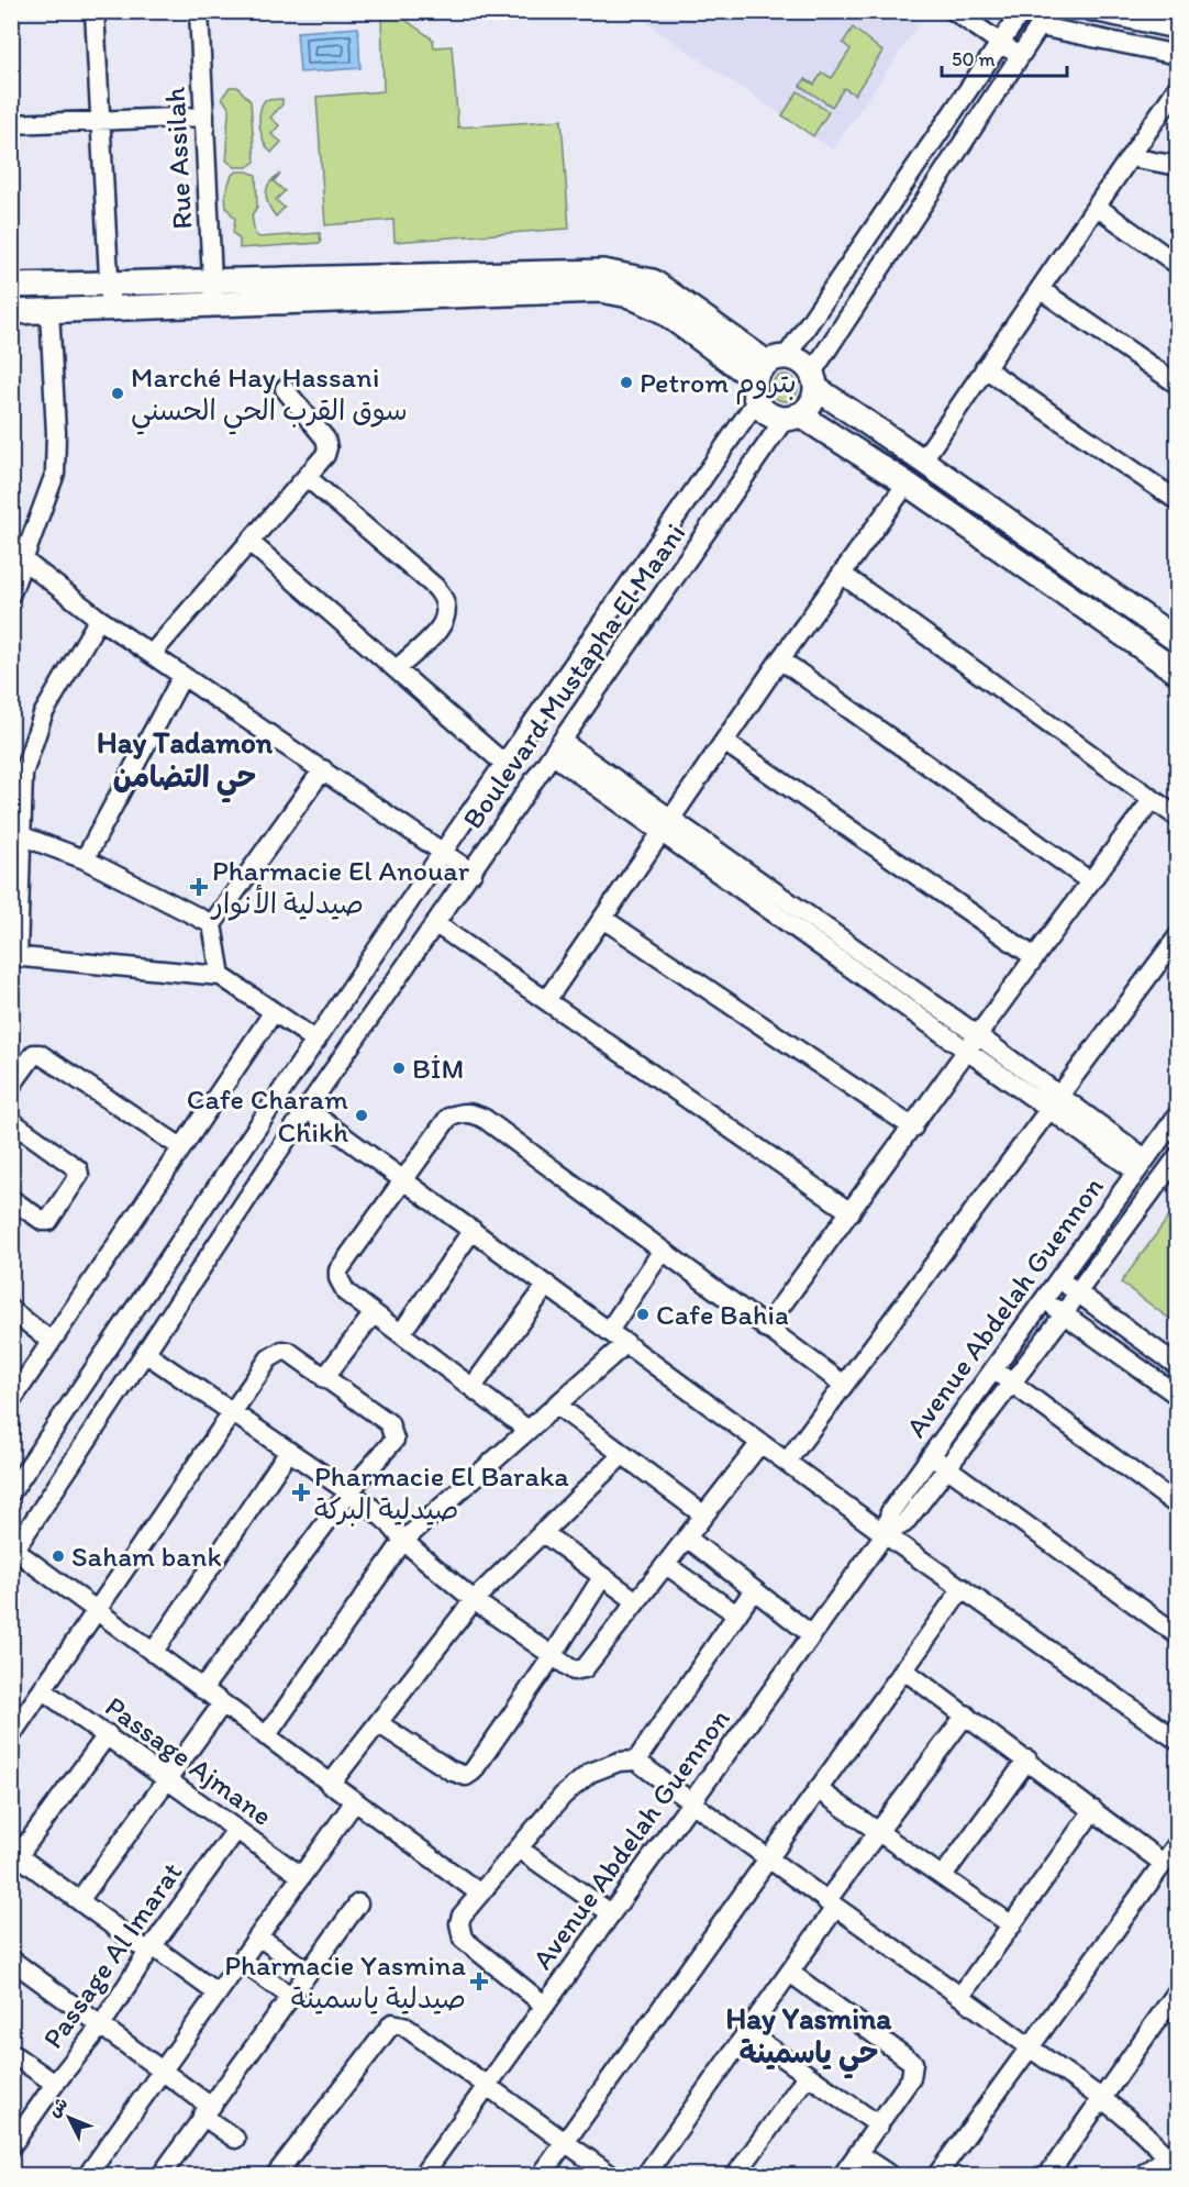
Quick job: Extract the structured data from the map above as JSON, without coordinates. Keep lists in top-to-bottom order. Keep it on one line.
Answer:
{"streets":{"street":["Rue Assilah","Boulevard Mustapha El Maani","Avenue Abdelah Guennon","Passage Ajmane","Passage Al Imarat"]},"crossings":[["Passage Ajmane","Passage Al Imarat"]],"districts":["Hay Tadamon حي التضامن","Hay Yasmina حي ياسمينة"],"places":{"other":["Petrom بتروم","Marché Hay Hassani سوق القرب الحي الحسني","BİM","Cafe Charam Chikh","Cafe Bahia","Saham bank"],"health":["Pharmacie El Anouar صيدلية الأنوار","Pharmacie El Baraka صيدلية البركة","Pharmacie Yasmina صيدلية ياسمينة"]},"scale_bar":"50 m","north":"top left"}
